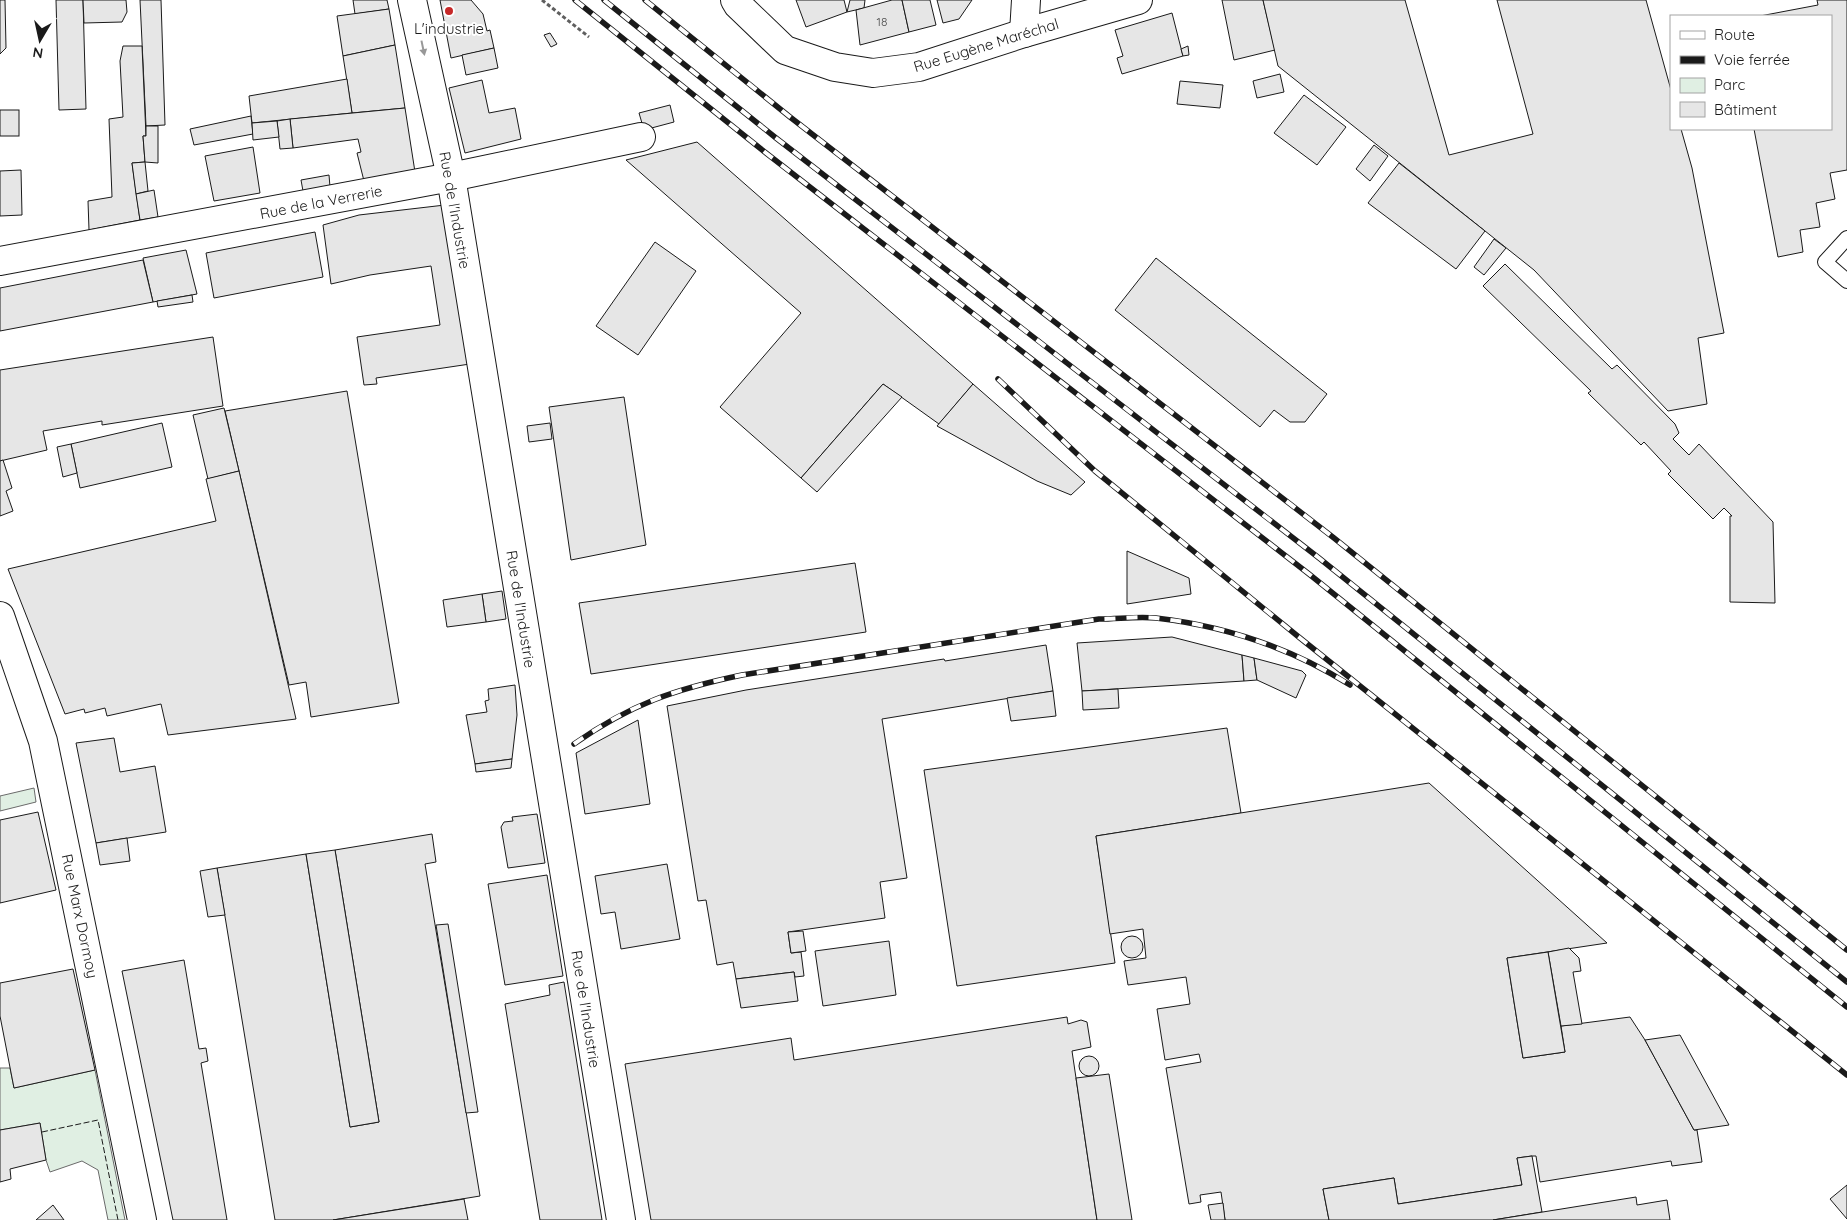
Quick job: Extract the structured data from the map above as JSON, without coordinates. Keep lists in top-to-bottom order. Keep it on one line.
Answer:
{"streets":{"street":["Rue Eugène Maréchal","Rue de la Verrerie","Rue de l'Industrie","Rue Marx Dormoy"]},"crossings":[["Rue de la Verrerie","Rue de l'Industrie"]],"places":["L'industrie"],"house_numbers":["18"],"legend":["Route","Voie ferrée","Parc","Bâtiment"],"north":"bottom"}
